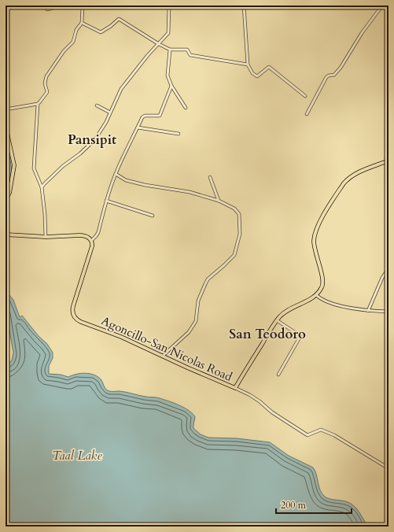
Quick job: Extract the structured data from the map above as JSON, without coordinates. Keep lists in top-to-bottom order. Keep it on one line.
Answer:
{"streets":{"main road":["Agoncillo-San Nicolas Road"]},"districts":["Pansipit","San Teodoro"],"water":["Taal Lake"],"scale_bar":"200 m"}
